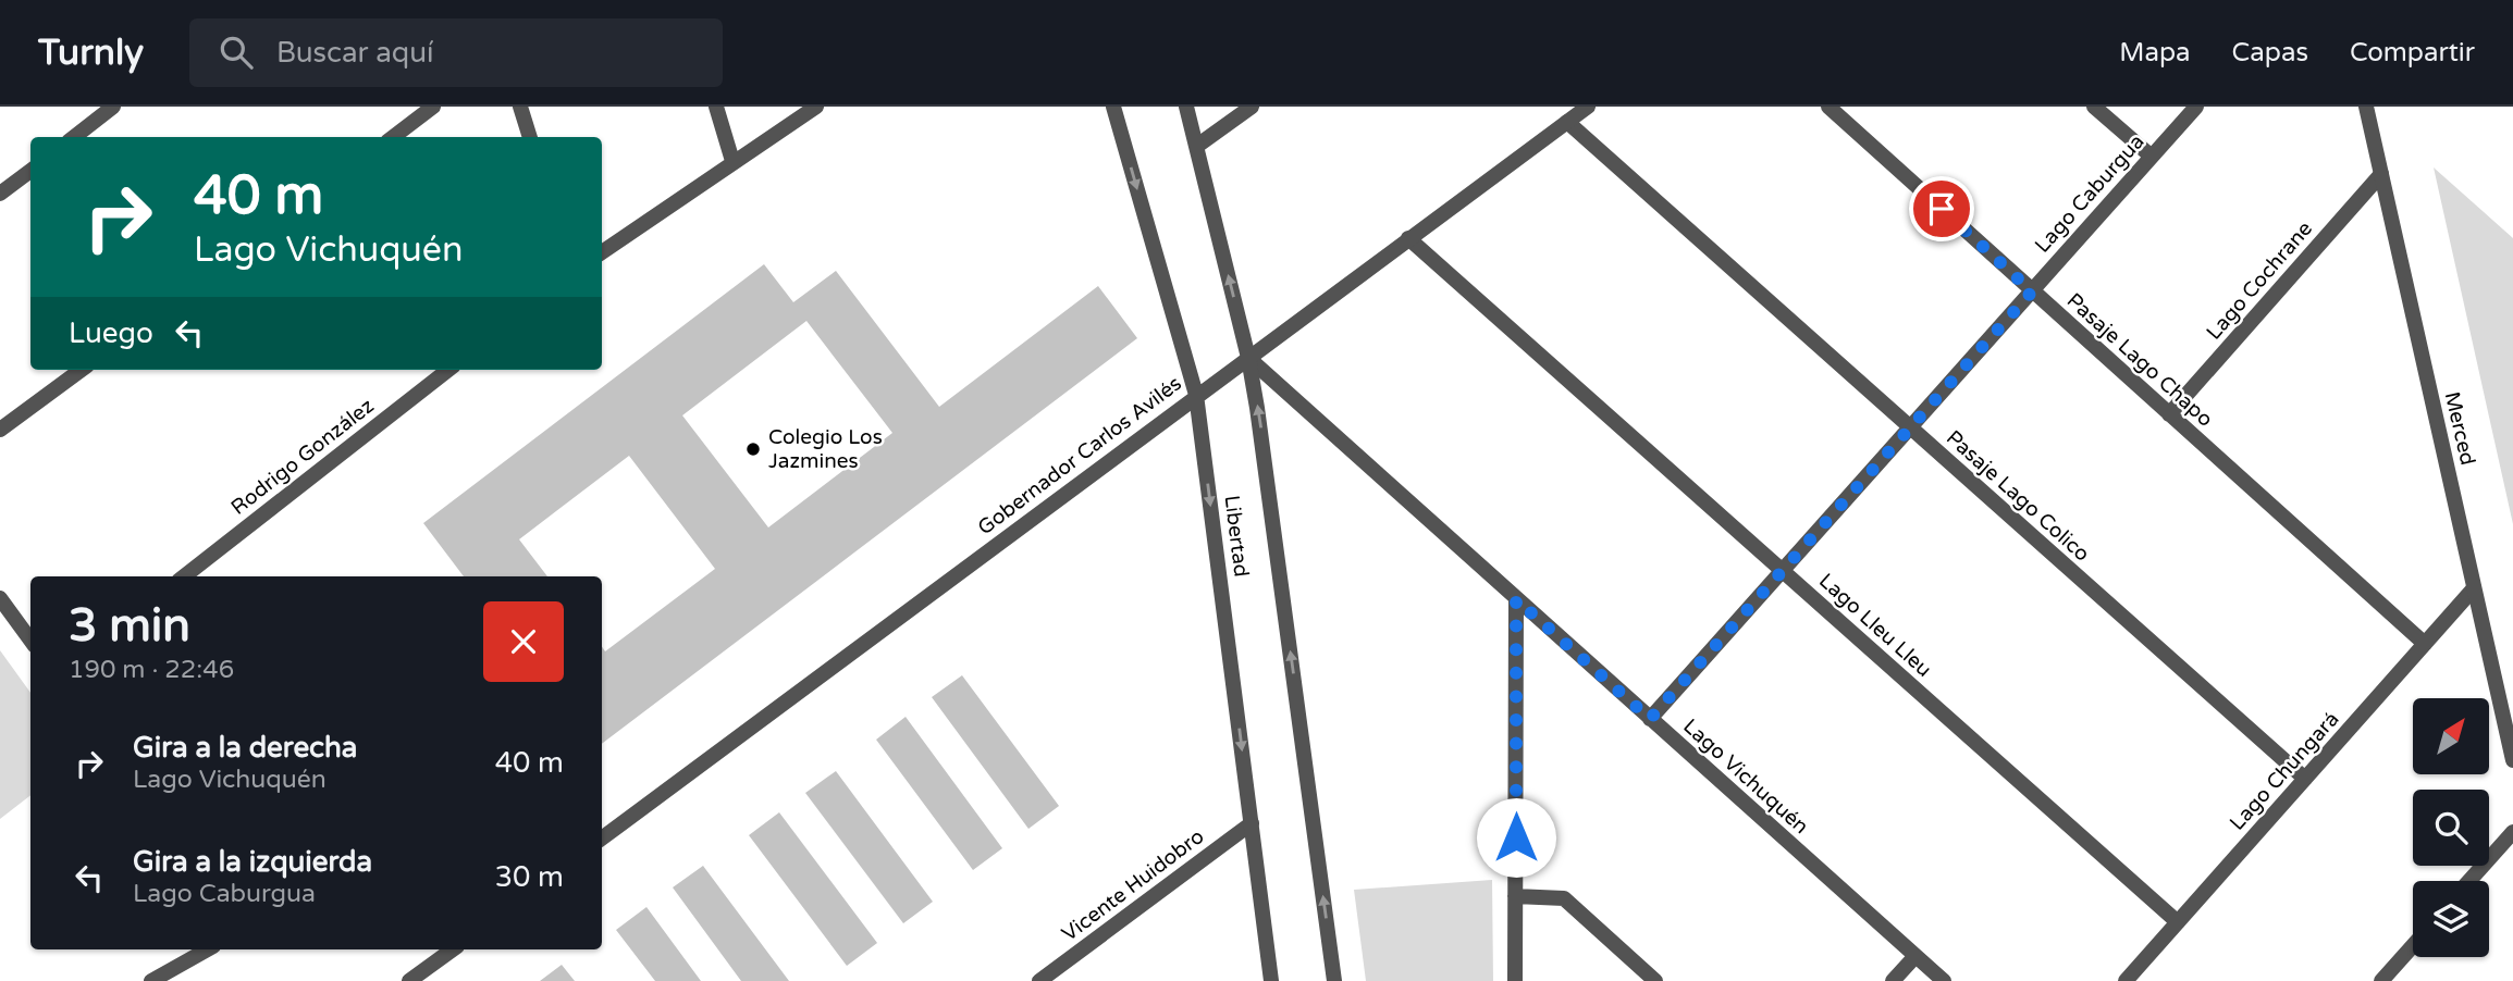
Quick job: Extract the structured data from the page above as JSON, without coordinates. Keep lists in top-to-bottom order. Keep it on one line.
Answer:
{"streets":{"street":["Lago Caburgua","Lago Cochrane","Pasaje Lago Chapo","Merced","Gobernador Carlos Avilés","Rodrigo González","Pasaje Lago Colico","Libertad","Lago Lleu Lleu","Lago Chungará","Lago Vichuquén","Vicente Huidobro"]},"crossings":[["Lago Caburgua","Pasaje Lago Chapo"],["Lago Caburgua","Pasaje Lago Colico"],["Lago Caburgua","Lago Lleu Lleu"],["Lago Caburgua","Lago Vichuquén"],["Lago Cochrane","Pasaje Lago Chapo"],["Lago Cochrane","Merced"],["Pasaje Lago Chapo","Lago Chungará"],["Merced","Lago Chungará"],["Gobernador Carlos Avilés","Pasaje Lago Colico"],["Gobernador Carlos Avilés","Libertad"],["Gobernador Carlos Avilés","Lago Lleu Lleu"],["Gobernador Carlos Avilés","Lago Vichuquén"],["Pasaje Lago Colico","Lago Chungará"],["Libertad","Lago Vichuquén"],["Libertad","Vicente Huidobro"],["Lago Lleu Lleu","Lago Chungará"]],"places":["Colegio Los Jazmines"],"north":"top right","page":{"header":"Turnly","search":"Buscar aquí","nav":["Mapa","Capas","Compartir"],"turn":["40 m","Lago Vichuquén"],"then":"Luego","heading":["3 min","190 m · 22:46"],"list":[{"name":"Gira a la derecha","note":"Lago Vichuquén","value":"40 m"},{"name":"Gira a la izquierda","note":"Lago Caburgua","value":"30 m"}]}}
